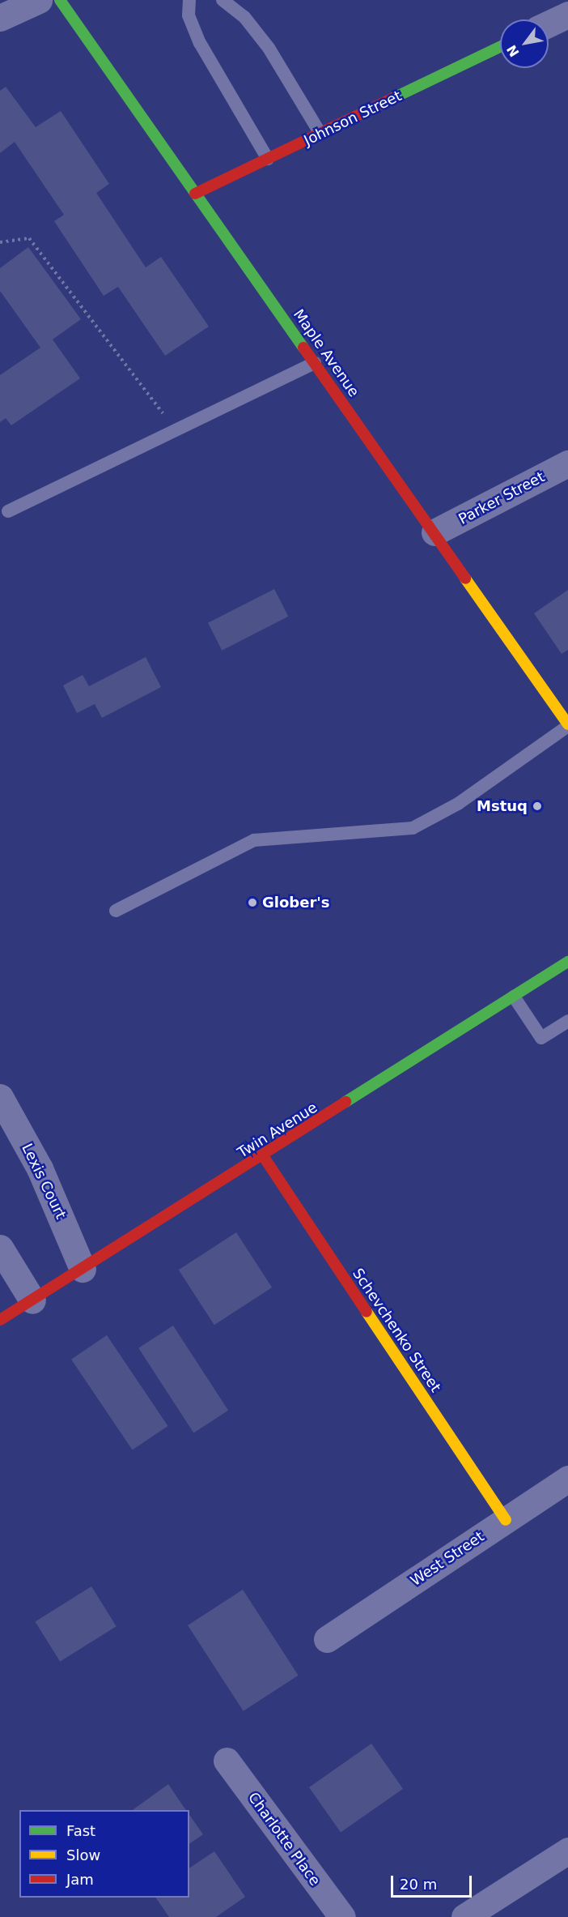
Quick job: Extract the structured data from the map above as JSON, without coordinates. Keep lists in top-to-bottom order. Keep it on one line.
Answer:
{"streets":{"street":["Johnson Street","Maple Avenue","Parker Street","Twin Avenue","Lexis Court","Schevchenko Street","West Street","Charlotte Place"]},"crossings":[["Johnson Street","Maple Avenue"],["Maple Avenue","Parker Street"],["Twin Avenue","Lexis Court"],["Twin Avenue","Schevchenko Street"],["Schevchenko Street","West Street"]],"places":["Mstuq","Glober's"],"legend":["Fast","Slow","Jam"],"scale_bar":"20 m","north":"bottom left"}
